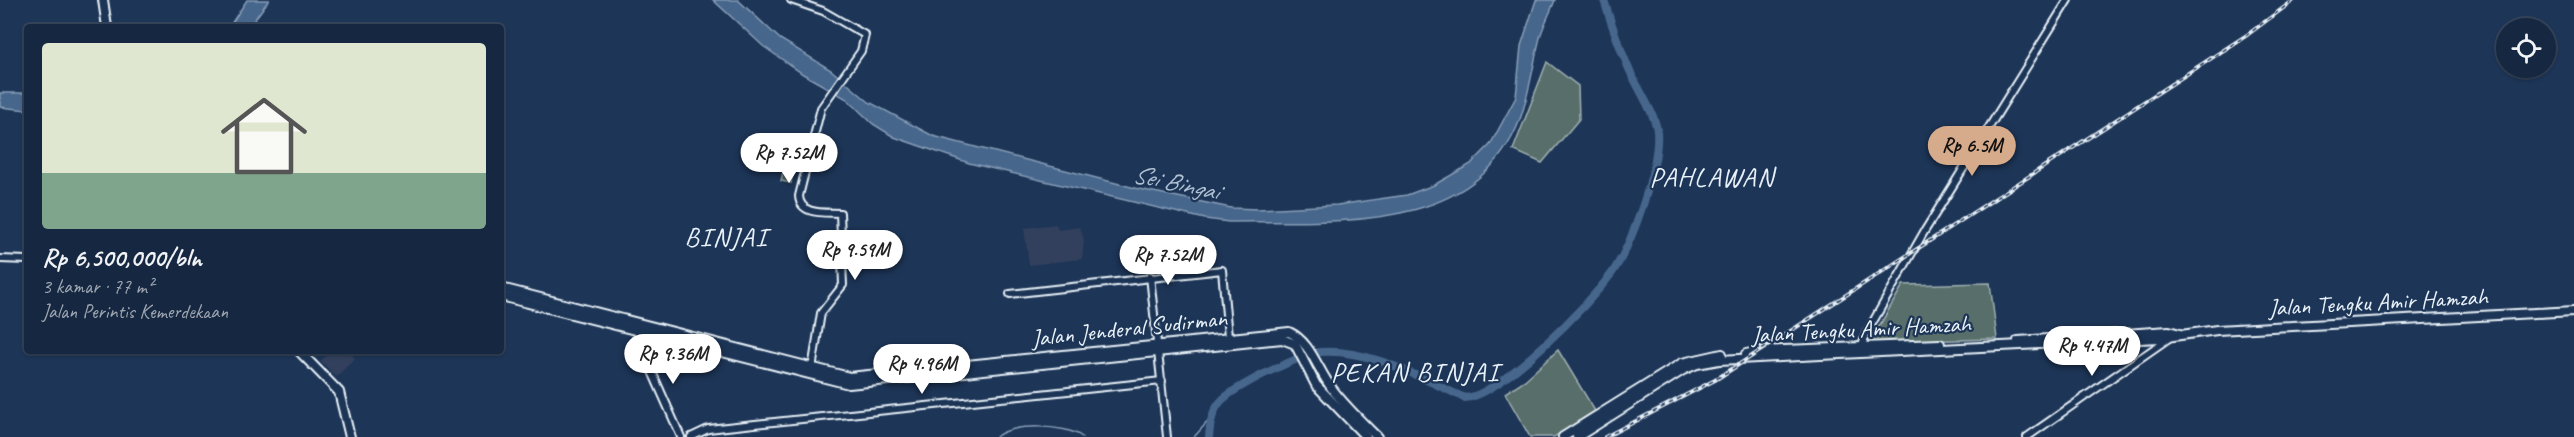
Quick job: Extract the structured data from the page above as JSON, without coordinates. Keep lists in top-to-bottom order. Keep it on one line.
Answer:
{"streets":{"main road":["Jalan Tengku Amir Hamzah","Jalan Jenderal Sudirman"]},"districts":["PAHLAWAN","BINJAI","PEKAN BINJAI"],"water":["Sei Bingai"],"page":{"list":[{"name":"Rp 6,500,000/bln","note":"3 kamar · 77 m² · Jalan Perintis Kemerdekaan"}],"price":["Rp 6.5M","Rp 7.52M","Rp 9.59M","Rp 7.52M","Rp 4.47M","Rp 9.36M","Rp 4.96M"]}}
